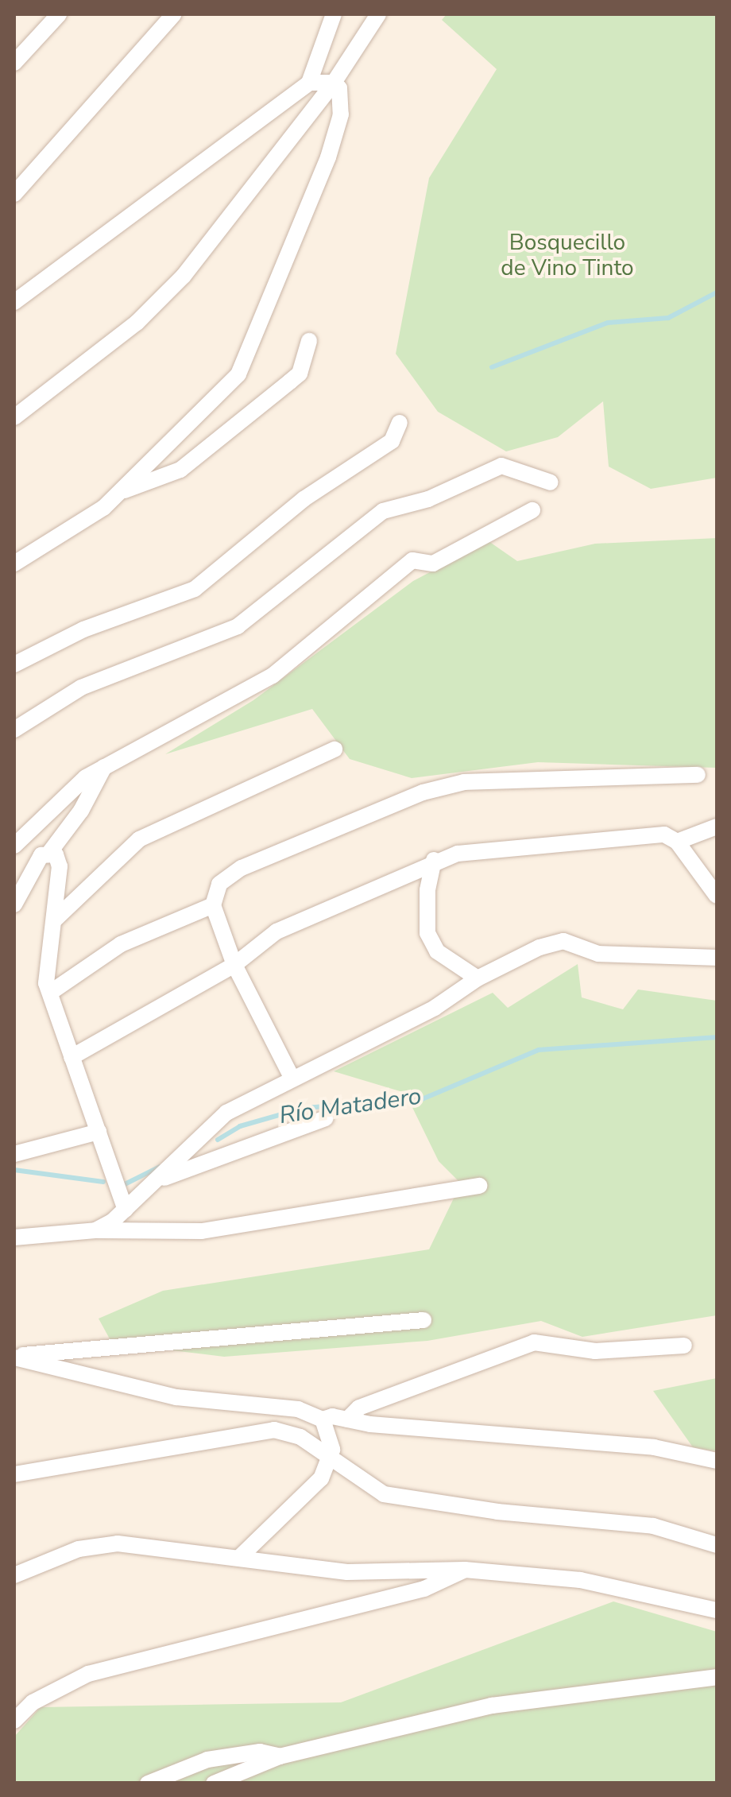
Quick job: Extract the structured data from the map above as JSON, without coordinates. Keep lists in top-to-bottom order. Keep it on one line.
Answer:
{"water":["Río Matadero"],"parks":["Bosquecillo de Vino Tinto"]}
